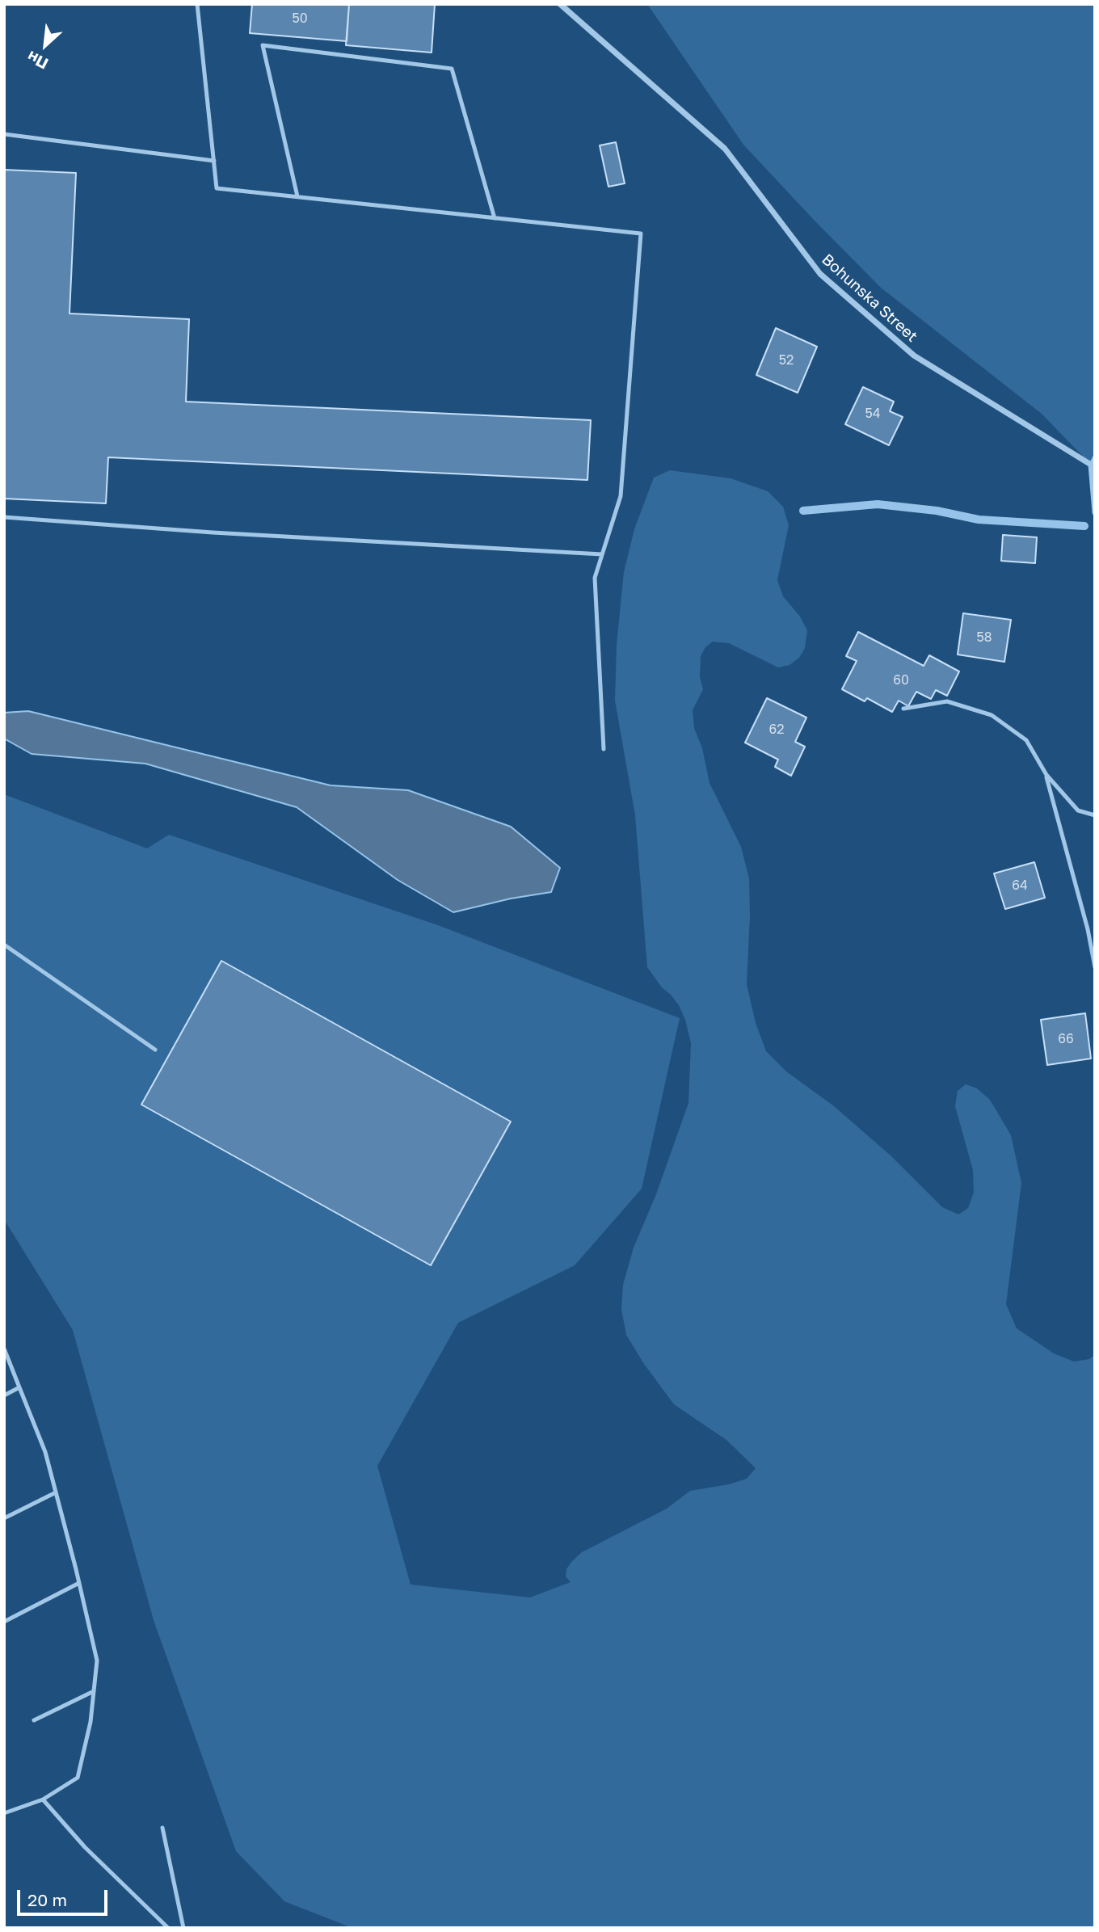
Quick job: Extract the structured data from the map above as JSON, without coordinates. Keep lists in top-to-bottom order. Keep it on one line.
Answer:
{"streets":{"street":["Bohunska Street"]},"house_numbers":["50","52","54","58","60","62","64","66"],"scale_bar":"20 m","north":"bottom left"}
